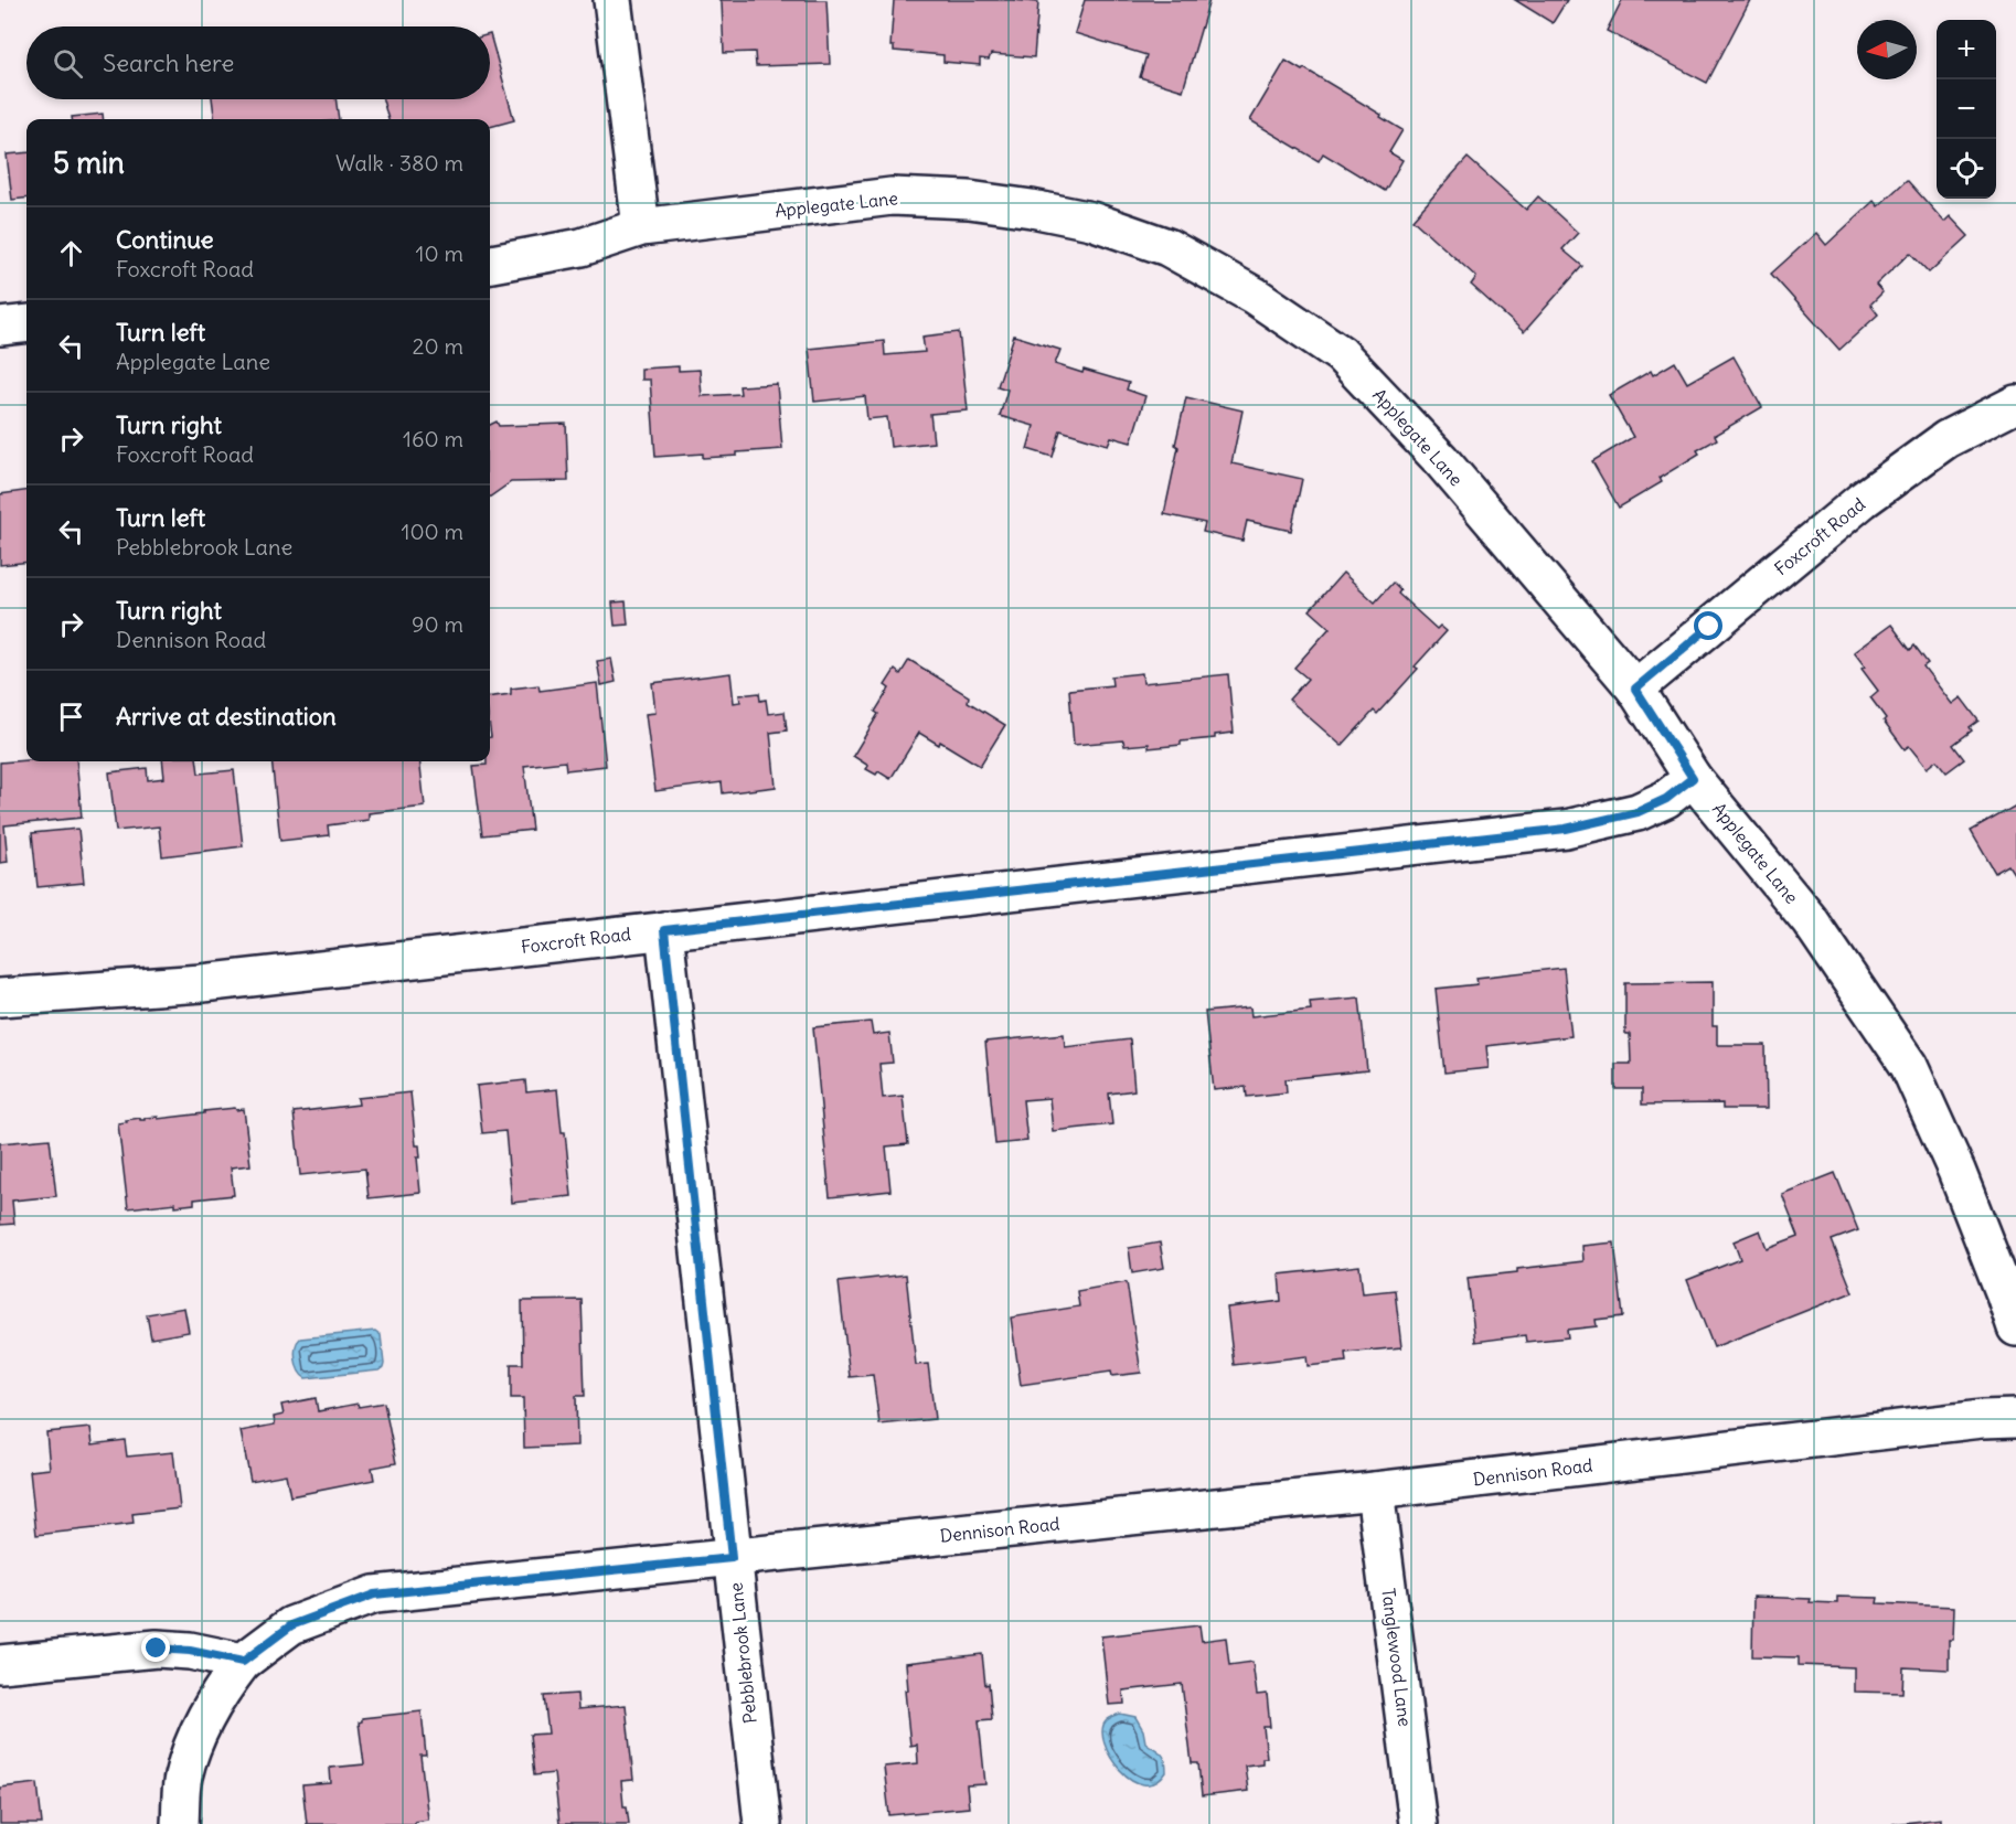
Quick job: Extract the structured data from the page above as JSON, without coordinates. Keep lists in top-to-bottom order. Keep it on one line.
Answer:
{"streets":{"street":["Applegate Lane","Foxcroft Road","Dennison Road","Pebblebrook Lane","Tanglewood Lane"]},"crossings":[["Applegate Lane","Foxcroft Road"],["Foxcroft Road","Pebblebrook Lane"],["Dennison Road","Pebblebrook Lane"],["Dennison Road","Tanglewood Lane"]],"north":"left","page":{"map_buttons":["+","−"],"search":"Search here","heading":["5 min","Walk · 380 m"],"list":[["Continue","Foxcroft Road","10 m"],["Turn left","Applegate Lane","20 m"],["Turn right","Foxcroft Road","160 m"],["Turn left","Pebblebrook Lane","100 m"],["Turn right","Dennison Road","90 m"],"Arrive at destination"]}}
